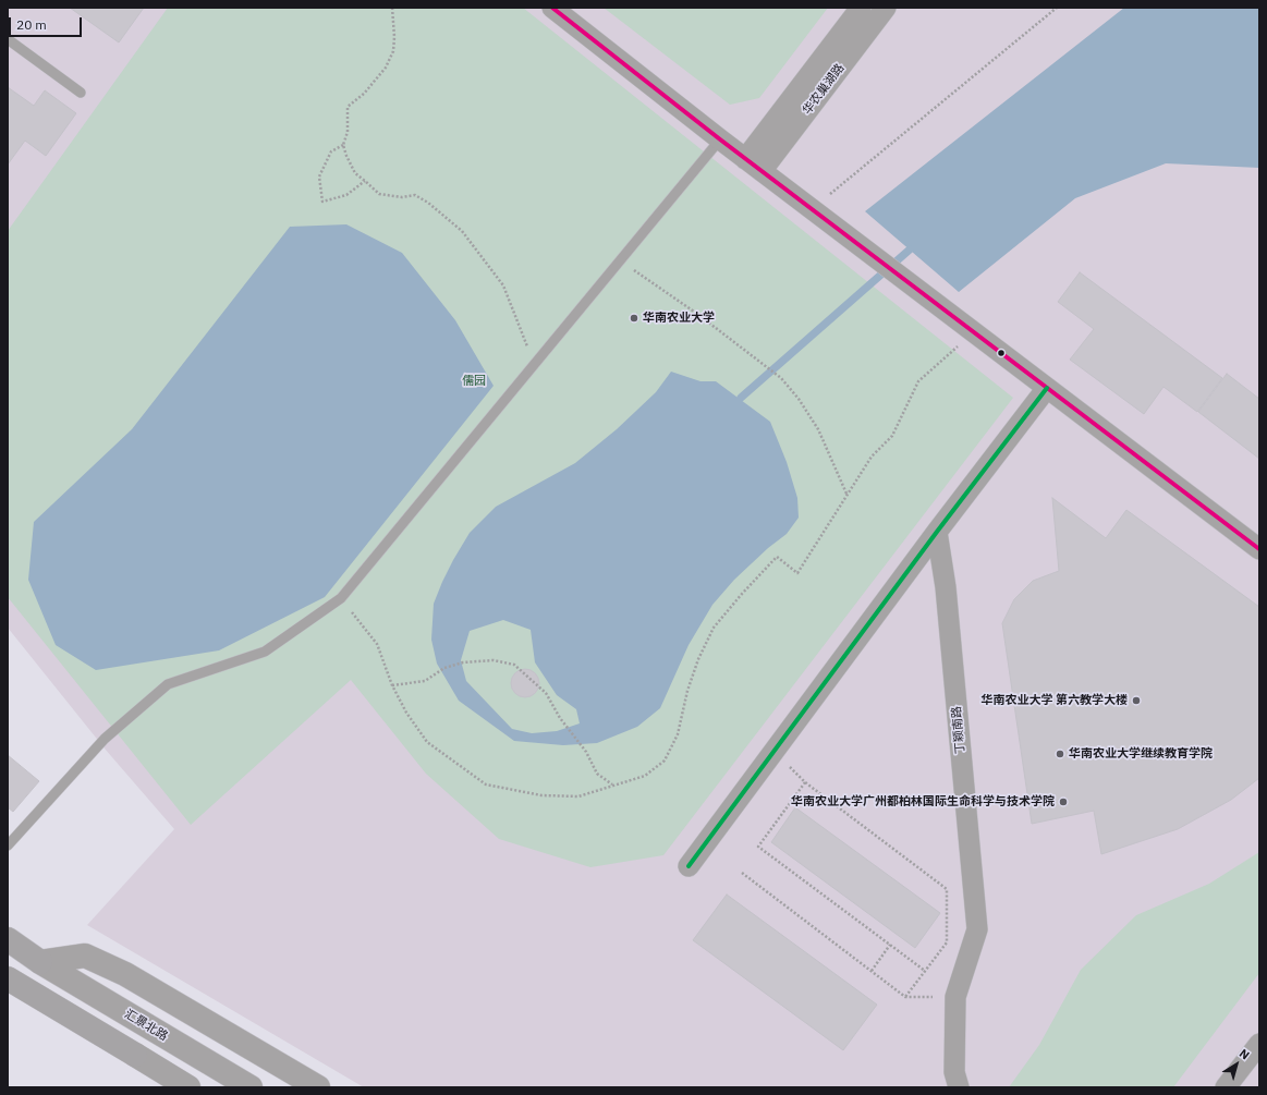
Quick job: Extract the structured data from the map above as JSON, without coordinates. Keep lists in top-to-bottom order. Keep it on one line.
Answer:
{"streets":{"street":["华农巢湖路","丁颖南路","汇景北路"]},"parks":["儒园"],"places":["华南农业大学","华南农业大学 第六教学大楼","华南农业大学继续教育学院","华南农业大学广州都柏林国际生命科学与技术学院"],"scale_bar":"20 m","north":"top right"}
